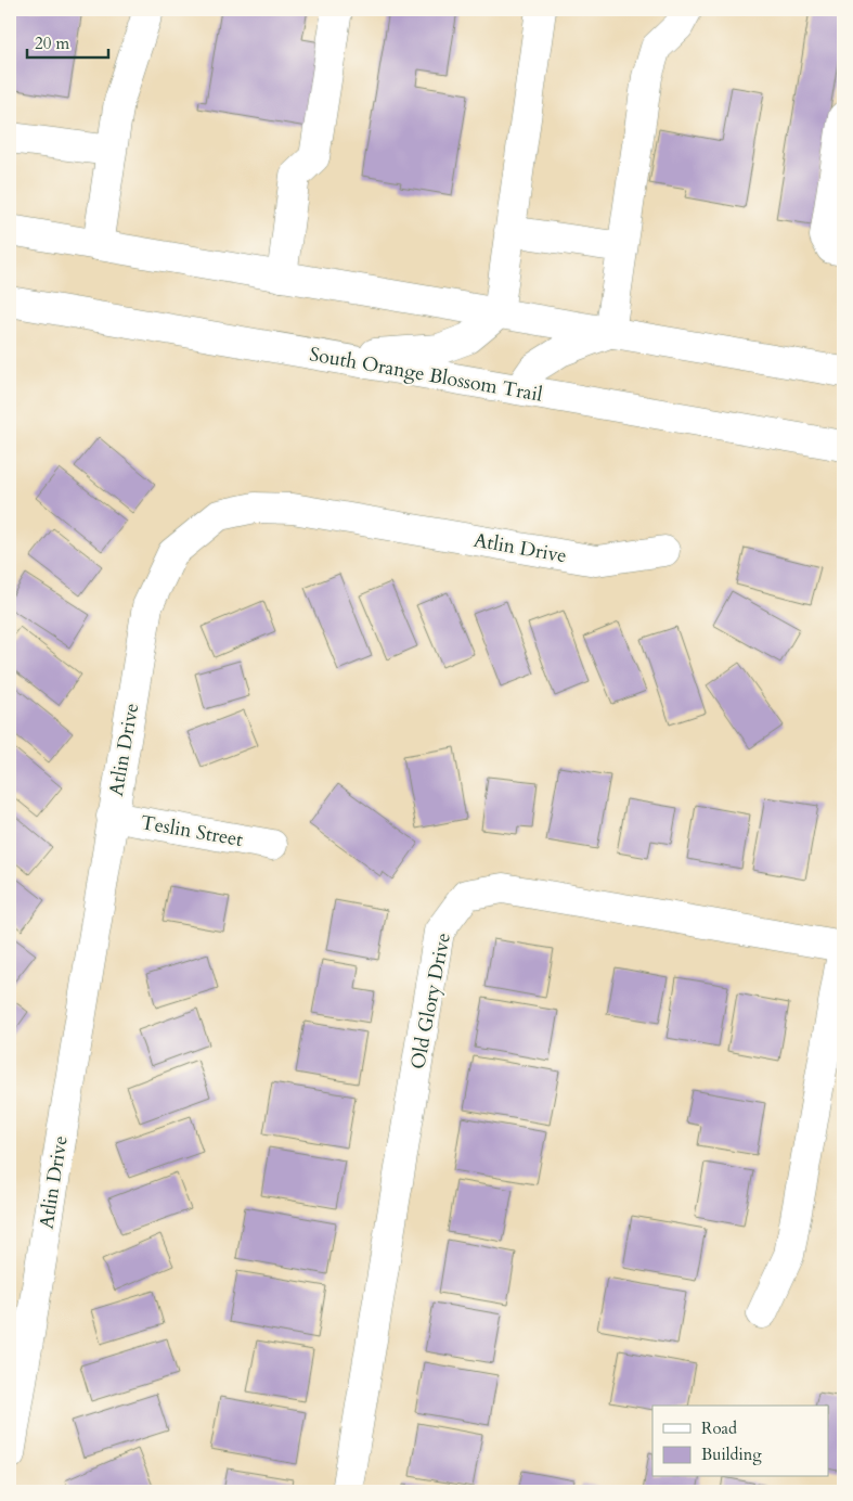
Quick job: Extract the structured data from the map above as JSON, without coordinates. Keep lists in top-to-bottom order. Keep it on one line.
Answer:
{"streets":{"street":["South Orange Blossom Trail","Atlin Drive","Teslin Street","Old Glory Drive"]},"crossings":[["Atlin Drive","Teslin Street"]],"legend":["Road","Building"],"scale_bar":"20 m"}
